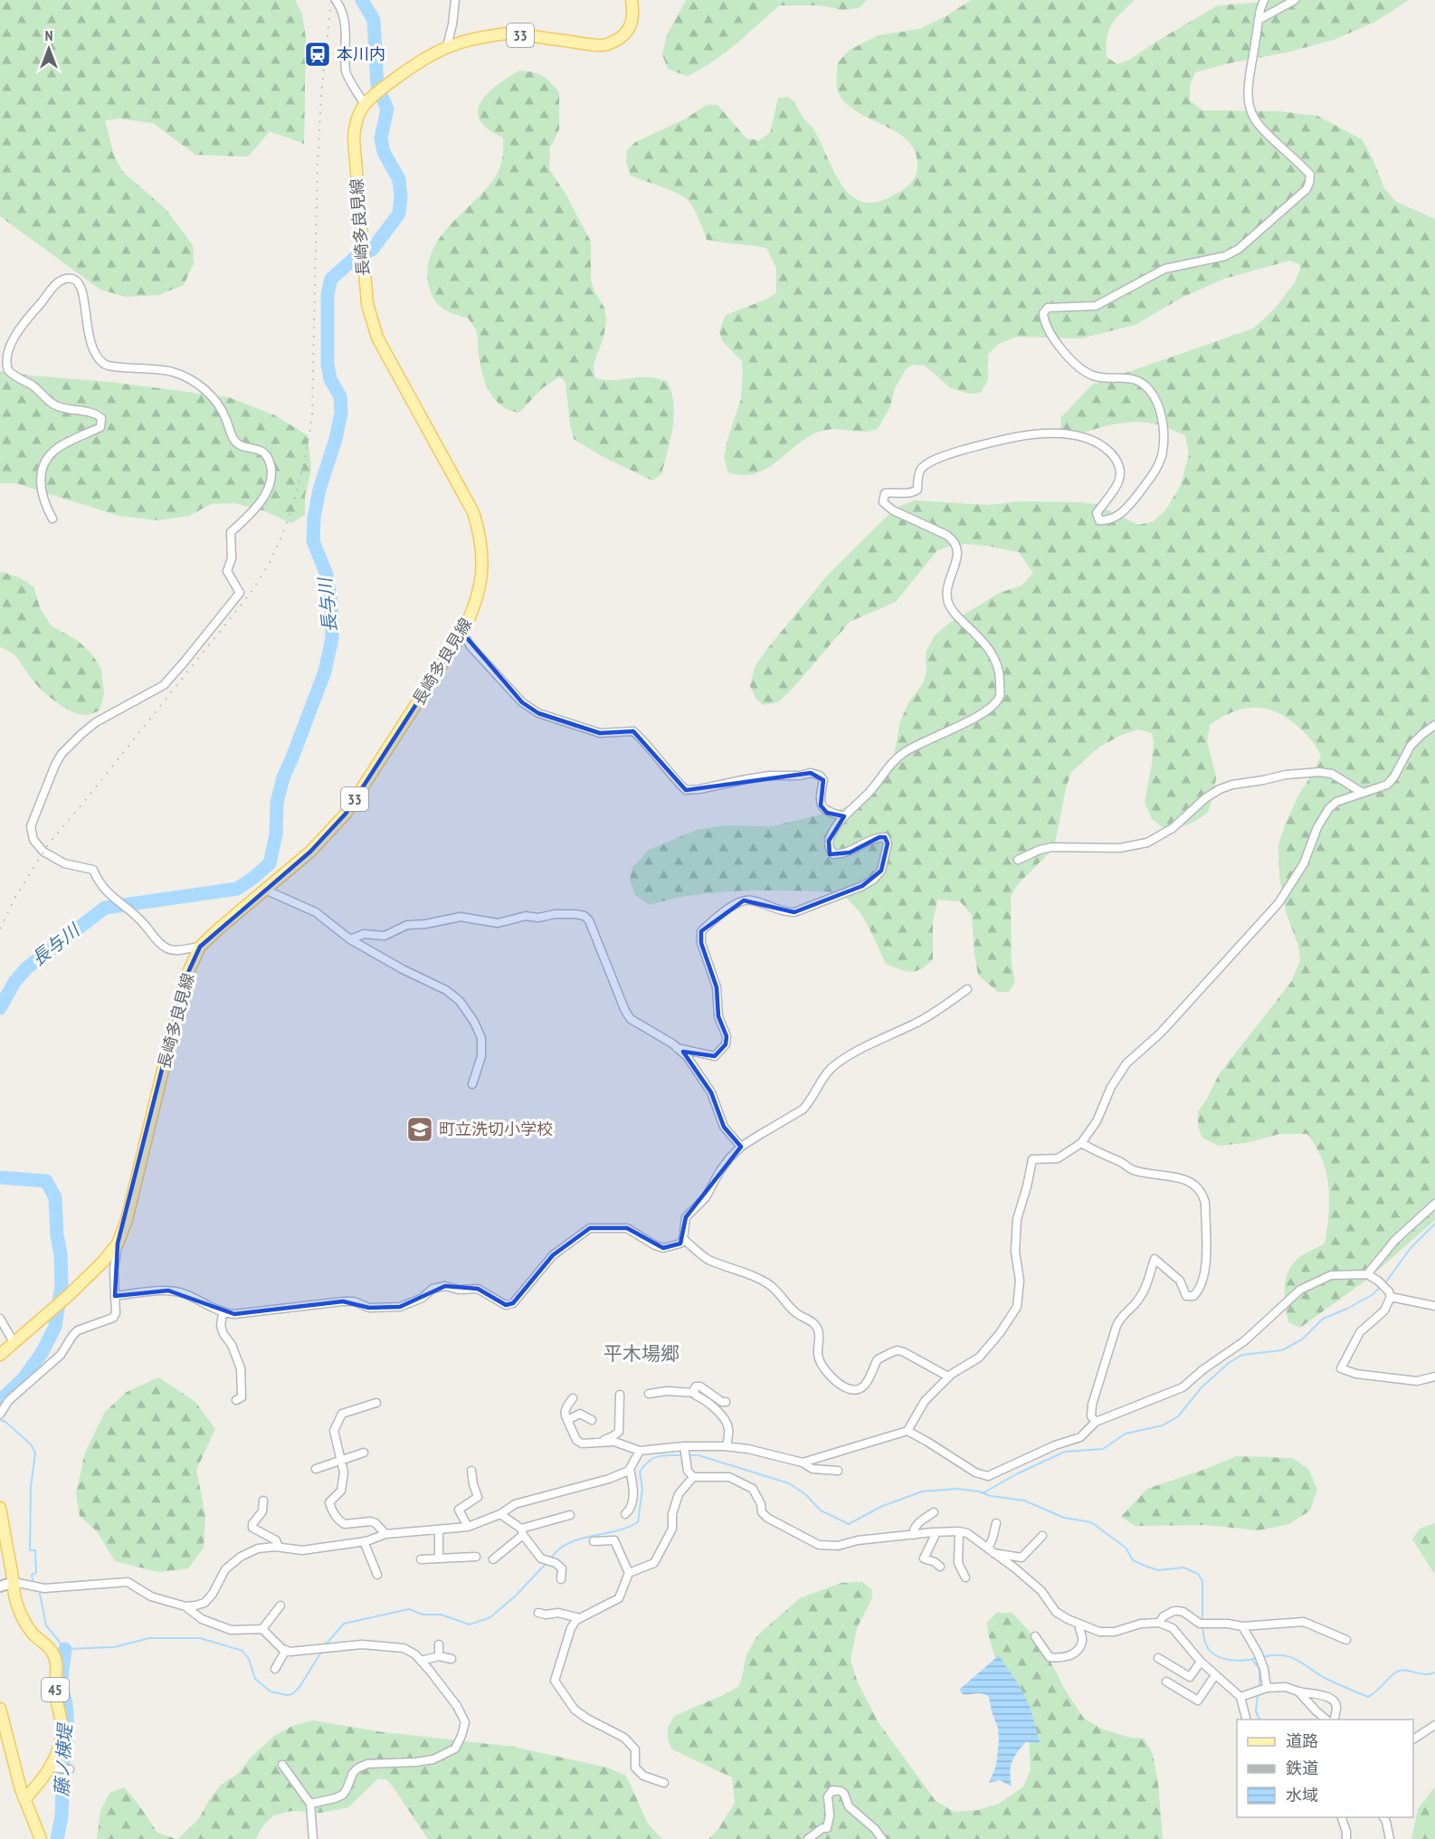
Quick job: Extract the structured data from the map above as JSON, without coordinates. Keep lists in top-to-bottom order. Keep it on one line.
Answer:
{"streets":{"main road":["33","長崎多良見線","45"]},"crossings":[["33","長崎多良見線"]],"districts":["平木場郷"],"water":["長与川","藤ノ棟堤"],"places":{"station":["本川内"],"school or university":["町立洗切小学校"]},"legend":["道路","鉄道","水域"],"north":"top"}
